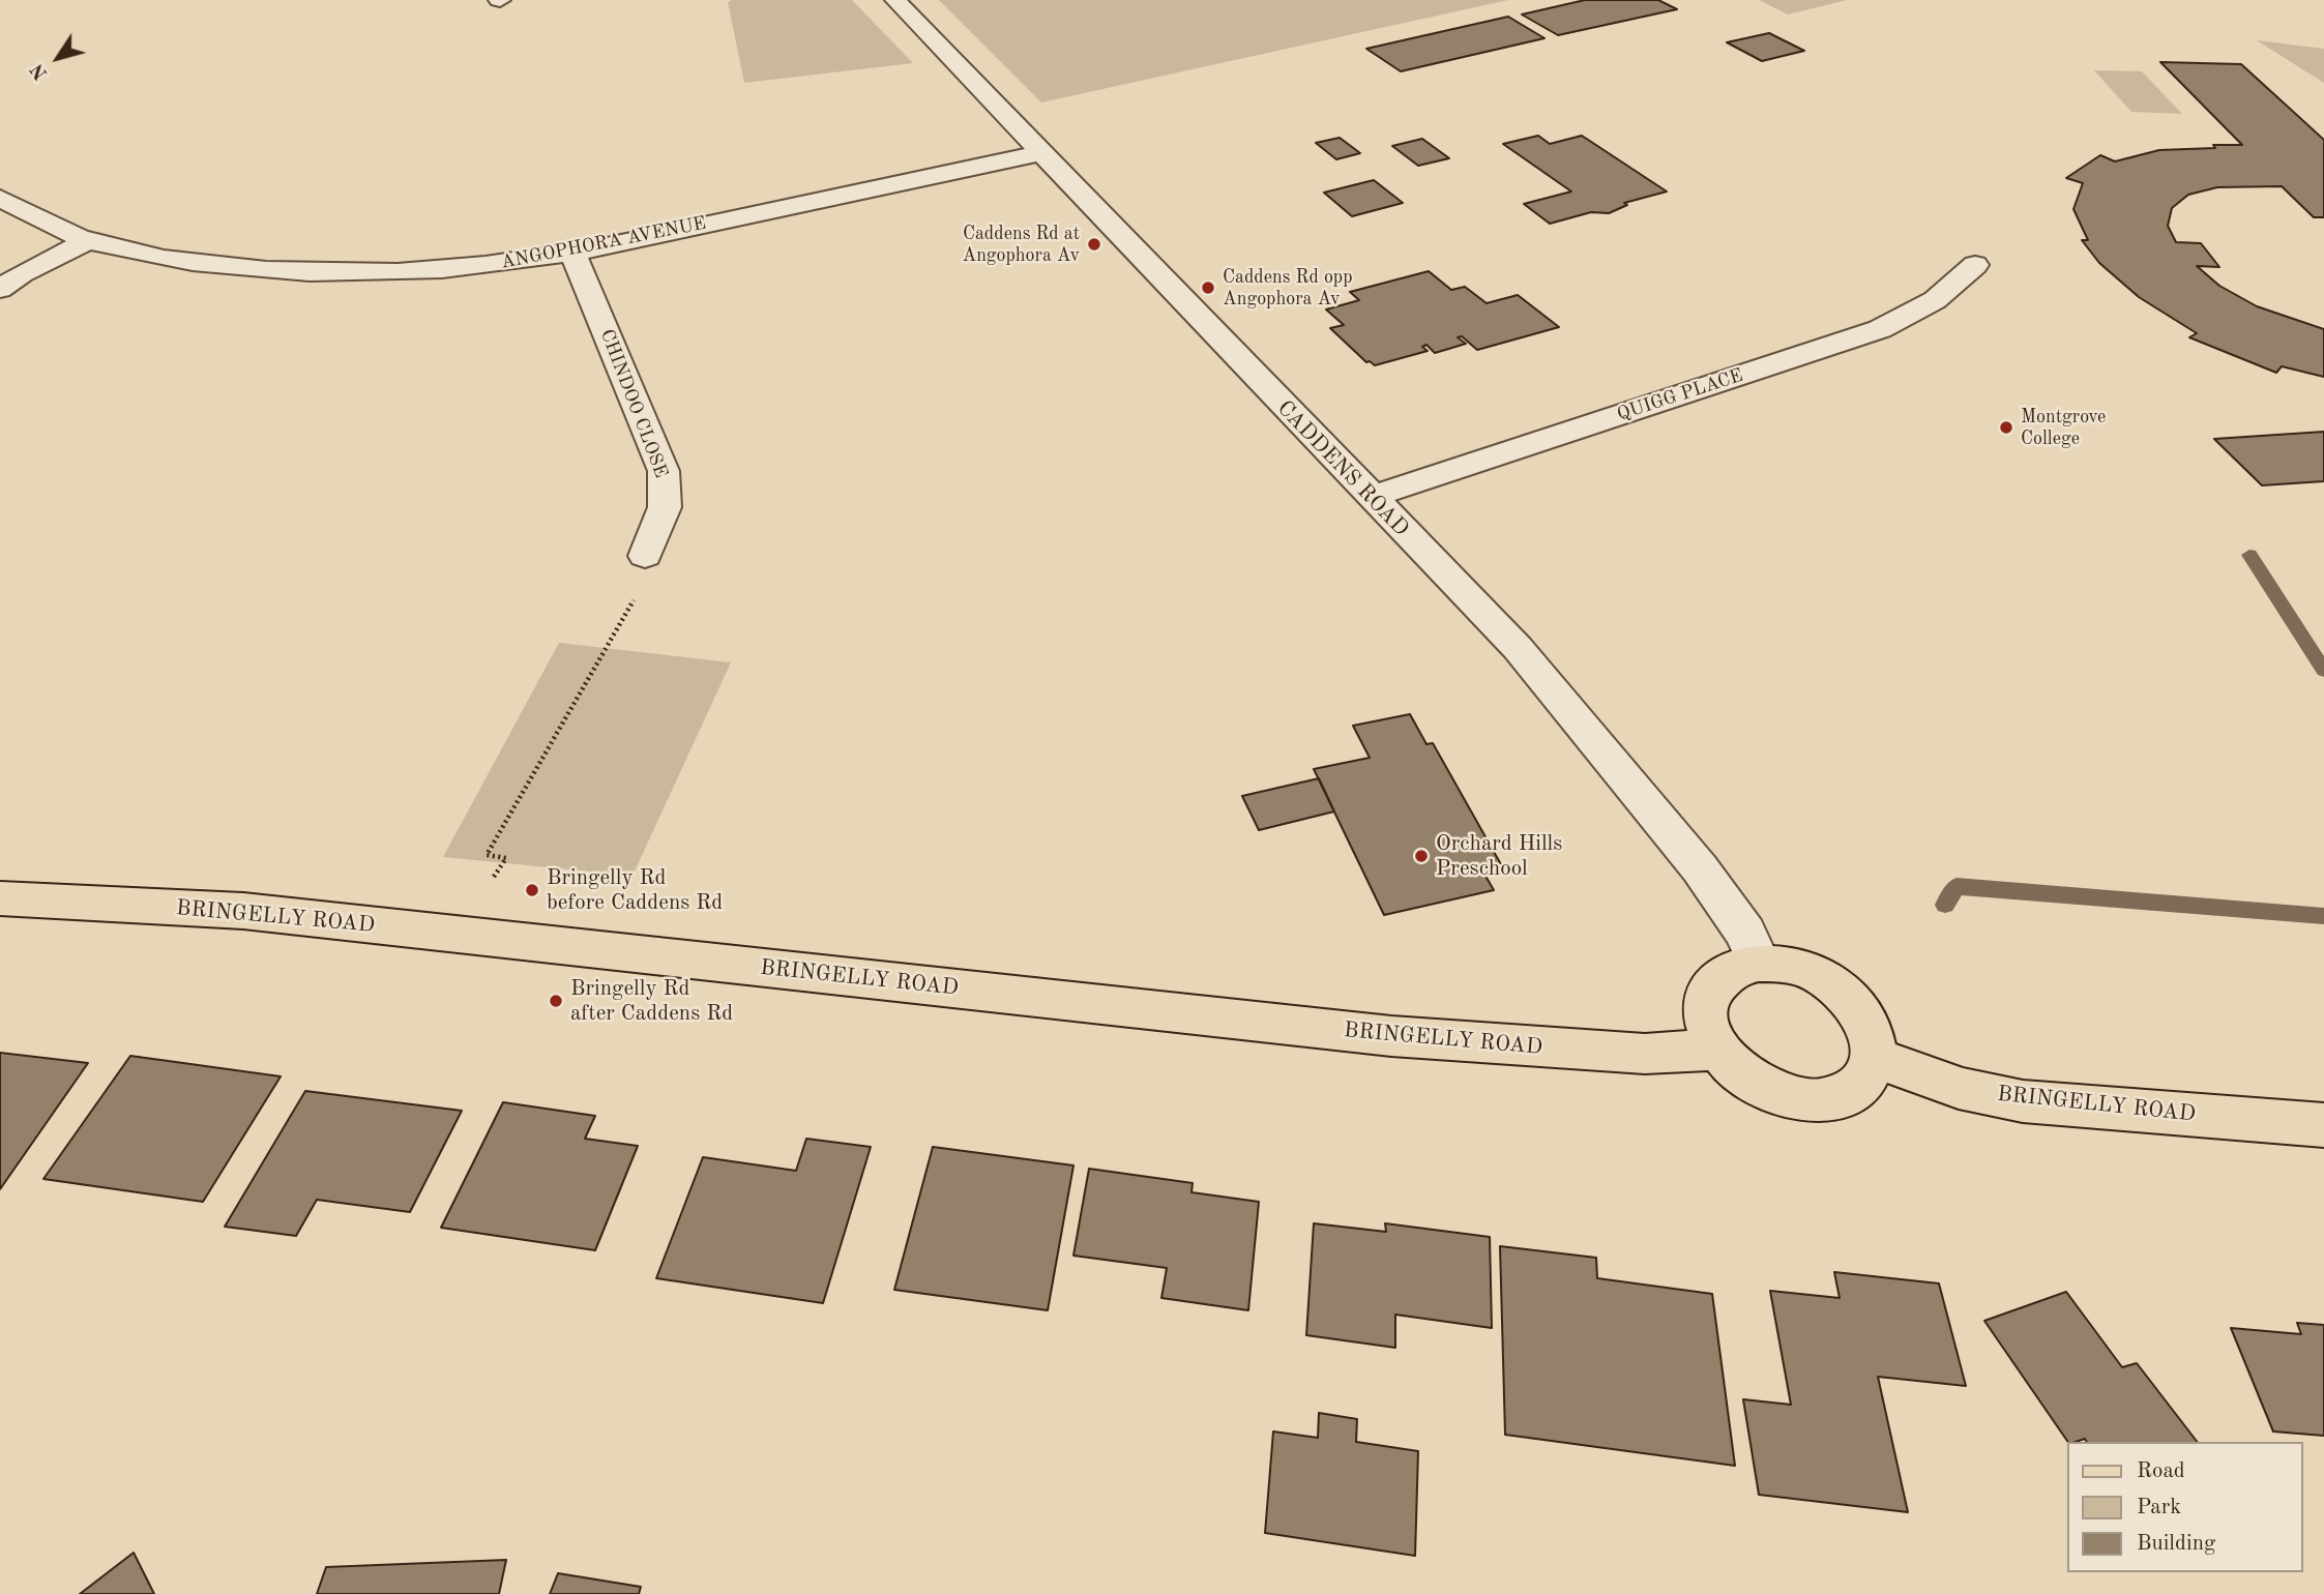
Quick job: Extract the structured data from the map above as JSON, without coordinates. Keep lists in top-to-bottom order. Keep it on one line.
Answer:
{"streets":{"main road":["BRINGELLY ROAD"],"street":["ANGOPHORA AVENUE","QUIGG PLACE","CHINDOO CLOSE","CADDENS ROAD"]},"crossings":[["ANGOPHORA AVENUE","CHINDOO CLOSE"],["ANGOPHORA AVENUE","CADDENS ROAD"],["QUIGG PLACE","CADDENS ROAD"],["CADDENS ROAD","BRINGELLY ROAD"]],"places":["Caddens Rd at Angophora Av","Caddens Rd opp Angophora Av","Montgrove College","Orchard Hills Preschool","Bringelly Rd before Caddens Rd","Bringelly Rd after Caddens Rd"],"legend":["Road","Park","Building"],"north":"bottom left"}
